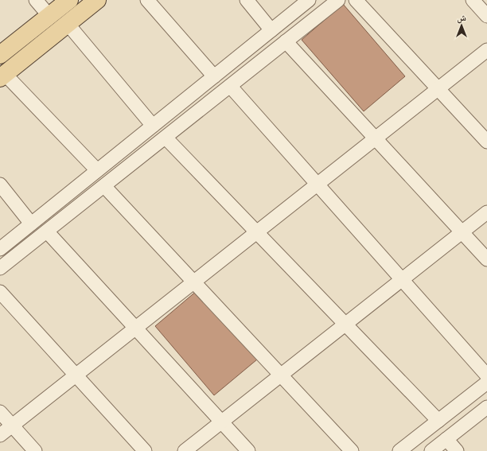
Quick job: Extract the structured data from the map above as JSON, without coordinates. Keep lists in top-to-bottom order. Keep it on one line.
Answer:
{"north":"top"}
